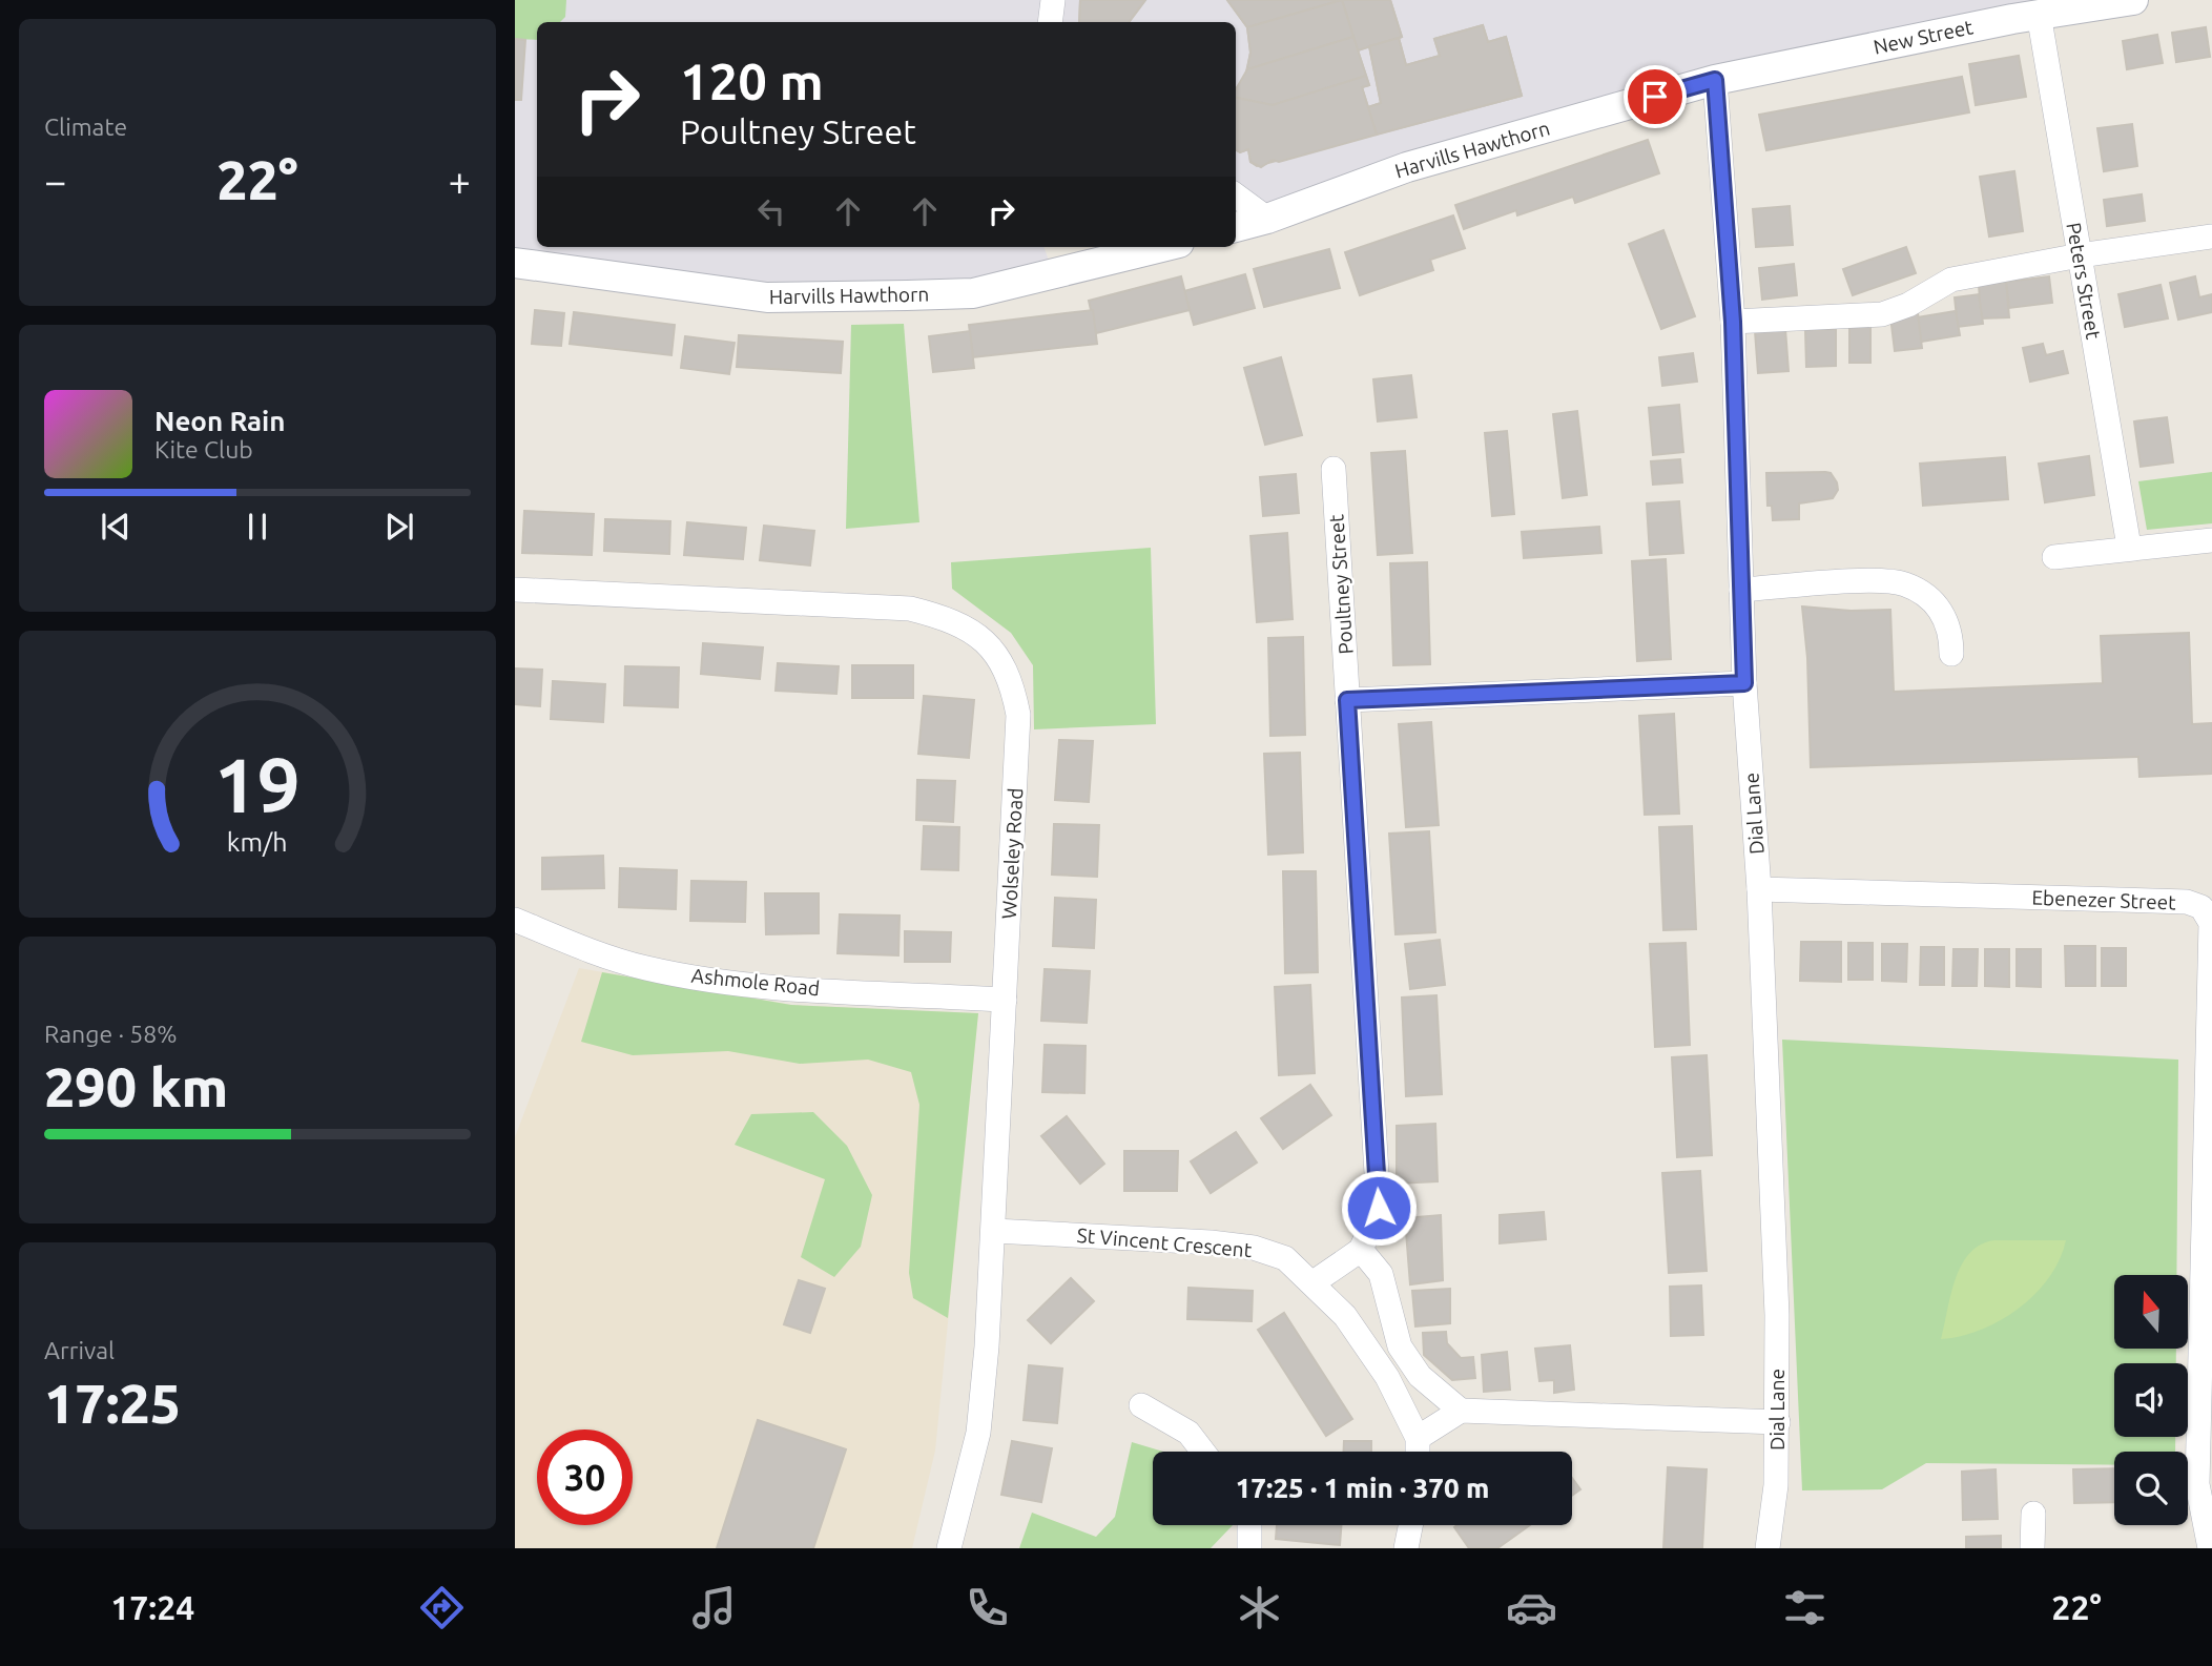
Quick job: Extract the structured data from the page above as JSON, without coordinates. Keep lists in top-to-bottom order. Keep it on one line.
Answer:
{"streets":{"street":["New Street","Harvills Hawthorn","Peters Street","Poultney Street","Dial Lane","Wolseley Road","Ebenezer Street","Ashmole Road","St Vincent Crescent"]},"crossings":[["New Street","Harvills Hawthorn"],["New Street","Peters Street"],["New Street","Dial Lane"],["Harvills Hawthorn","Dial Lane"],["Dial Lane","Ebenezer Street"],["Wolseley Road","Ashmole Road"],["Wolseley Road","St Vincent Crescent"]],"north":"top","page":{"tile":["Climate",["Range · 58%","290 km"],["Arrival","17:25"]],"turn":["120 m","Poultney Street"],"heat":["−","22°","+"],"song":["Neon Rain","Kite Club"],"limit":"30","trip":"17:25 · 1 min · 370 m","tabs":["17:24","22°"],"gauge":["19","km/h"]}}
